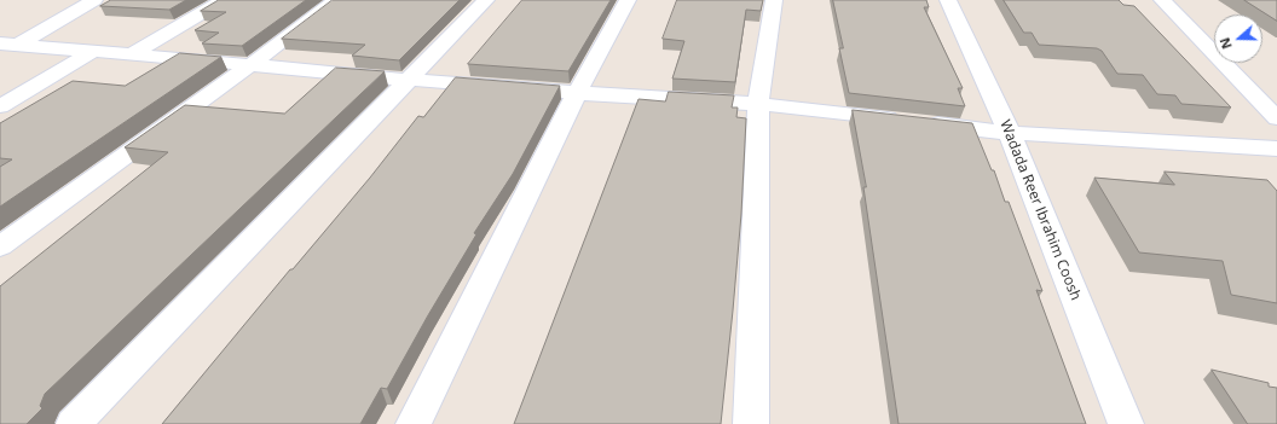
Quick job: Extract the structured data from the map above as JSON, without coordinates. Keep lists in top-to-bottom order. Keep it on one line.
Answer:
{"streets":{"street":["Wadada Reer Ibrahim Coosh"]},"north":"left"}
